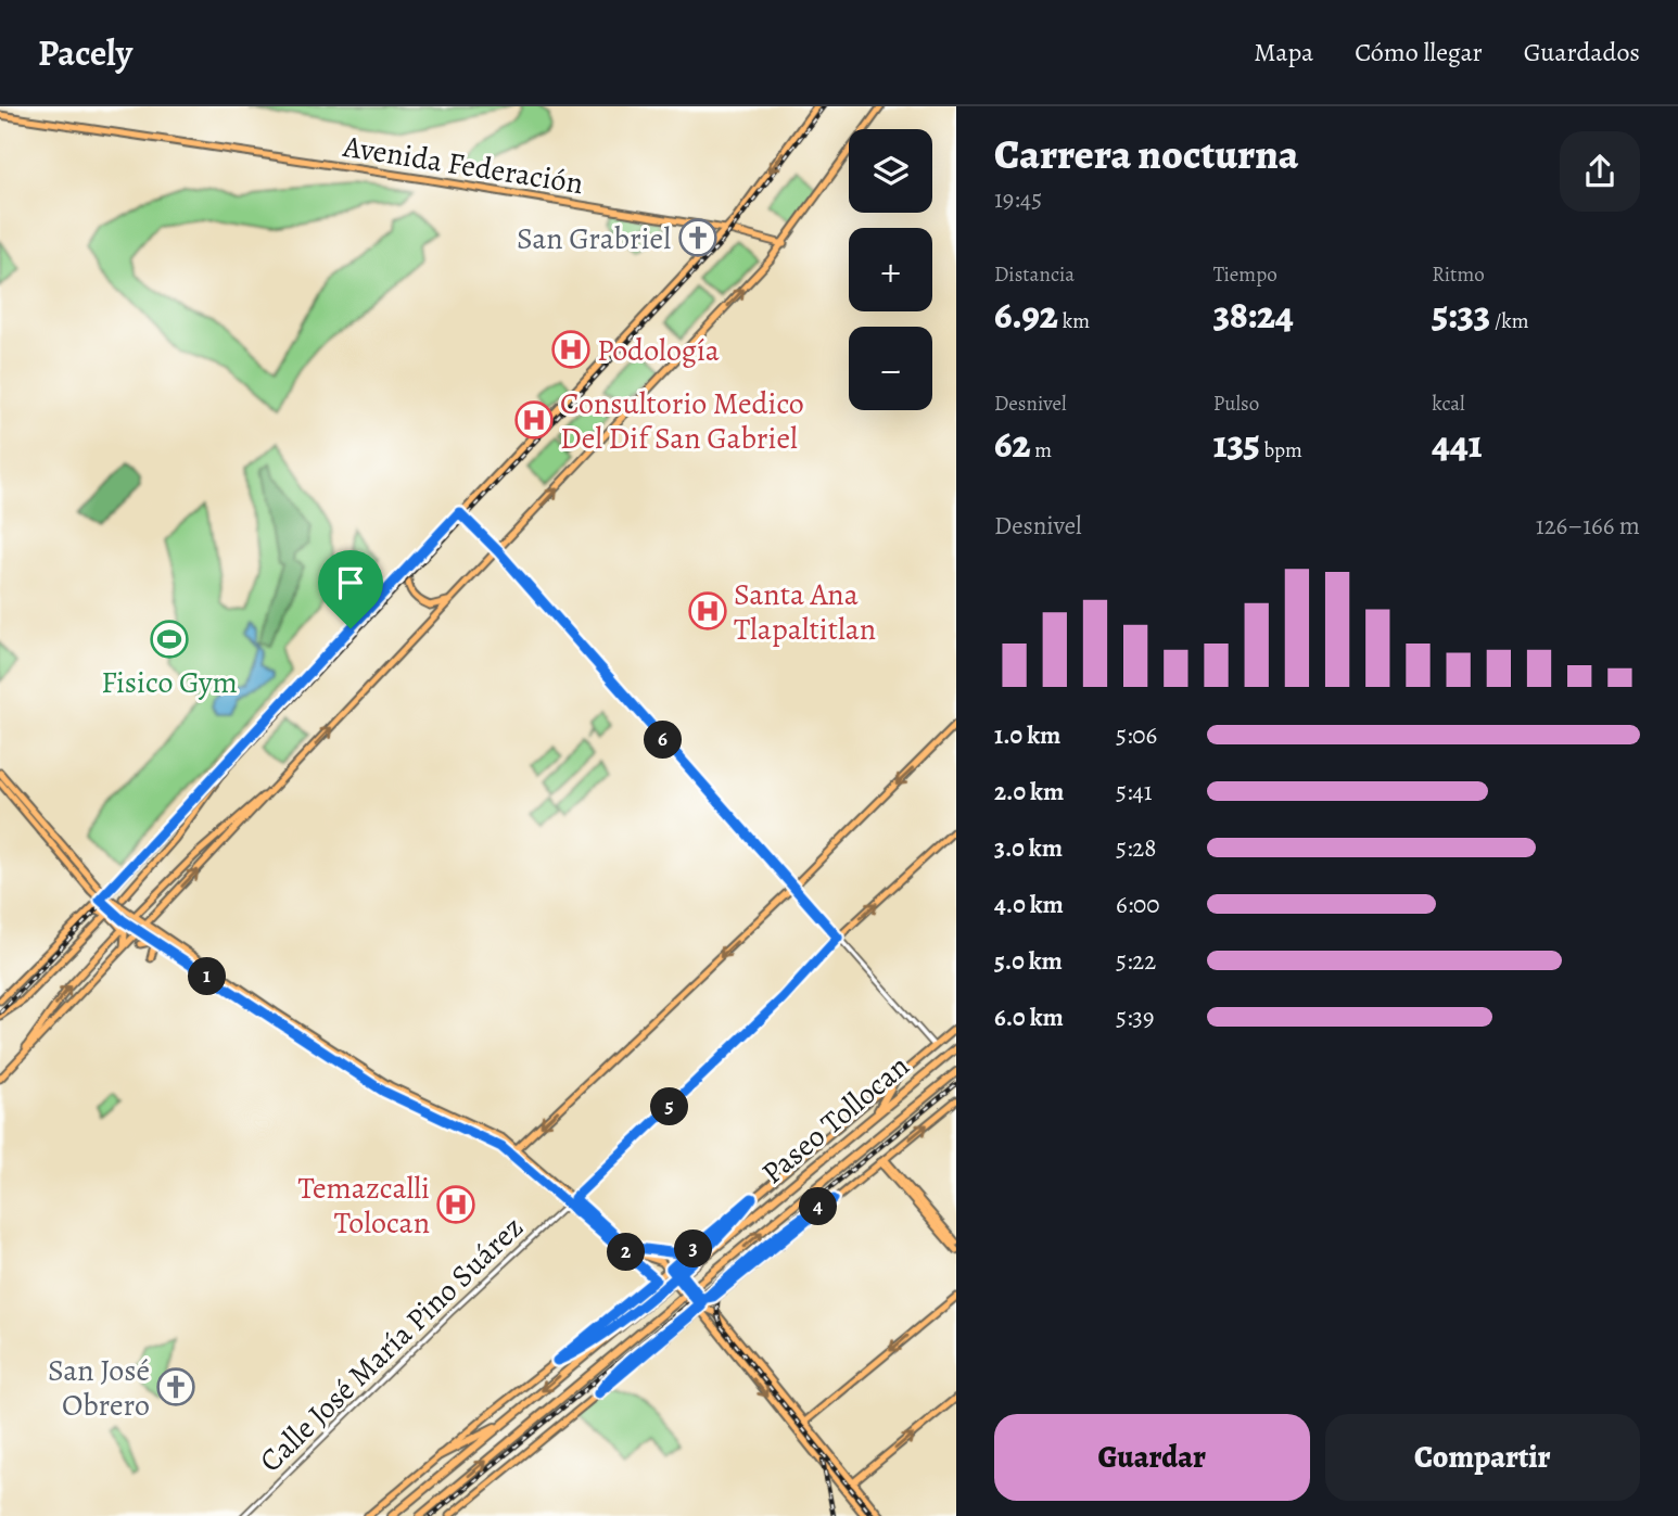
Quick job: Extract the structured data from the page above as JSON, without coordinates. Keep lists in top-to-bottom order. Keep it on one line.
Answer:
{"streets":{"highway":["Paseo Tollocan"],"main road":["Avenida Federación","Calle José María Pino Suárez"]},"places":{"church":["San Grabriel","San José Obrero"],"hospital":["Podología","Consultorio Medico Del Dif San Gabriel","Santa Ana Tlapaltitlan","Temazcalli Tolocan"],"sports":["Fisico Gym"]},"page":{"header":"Pacely","nav":["Mapa","Cómo llegar","Guardados"],"heading":["Carrera nocturna","19:45"],"map_buttons":["+","−"],"stats":[["Distancia","6.92 km"],["Tiempo","38:24"],["Ritmo","5:33 /km"],["Desnivel","62 m"],["Pulso","135 bpm"],["kcal","441"]],"chart":["Desnivel","126–166 m"],"list":[{"name":"1.0 km","note":"5:06"},{"name":"2.0 km","note":"5:41"},{"name":"3.0 km","note":"5:28"},{"name":"4.0 km","note":"6:00"},{"name":"5.0 km","note":"5:22"},{"name":"6.0 km","note":"5:39"}],"pins":["6","1","5","4","3","2"],"buttons":["Guardar","Compartir"]}}
